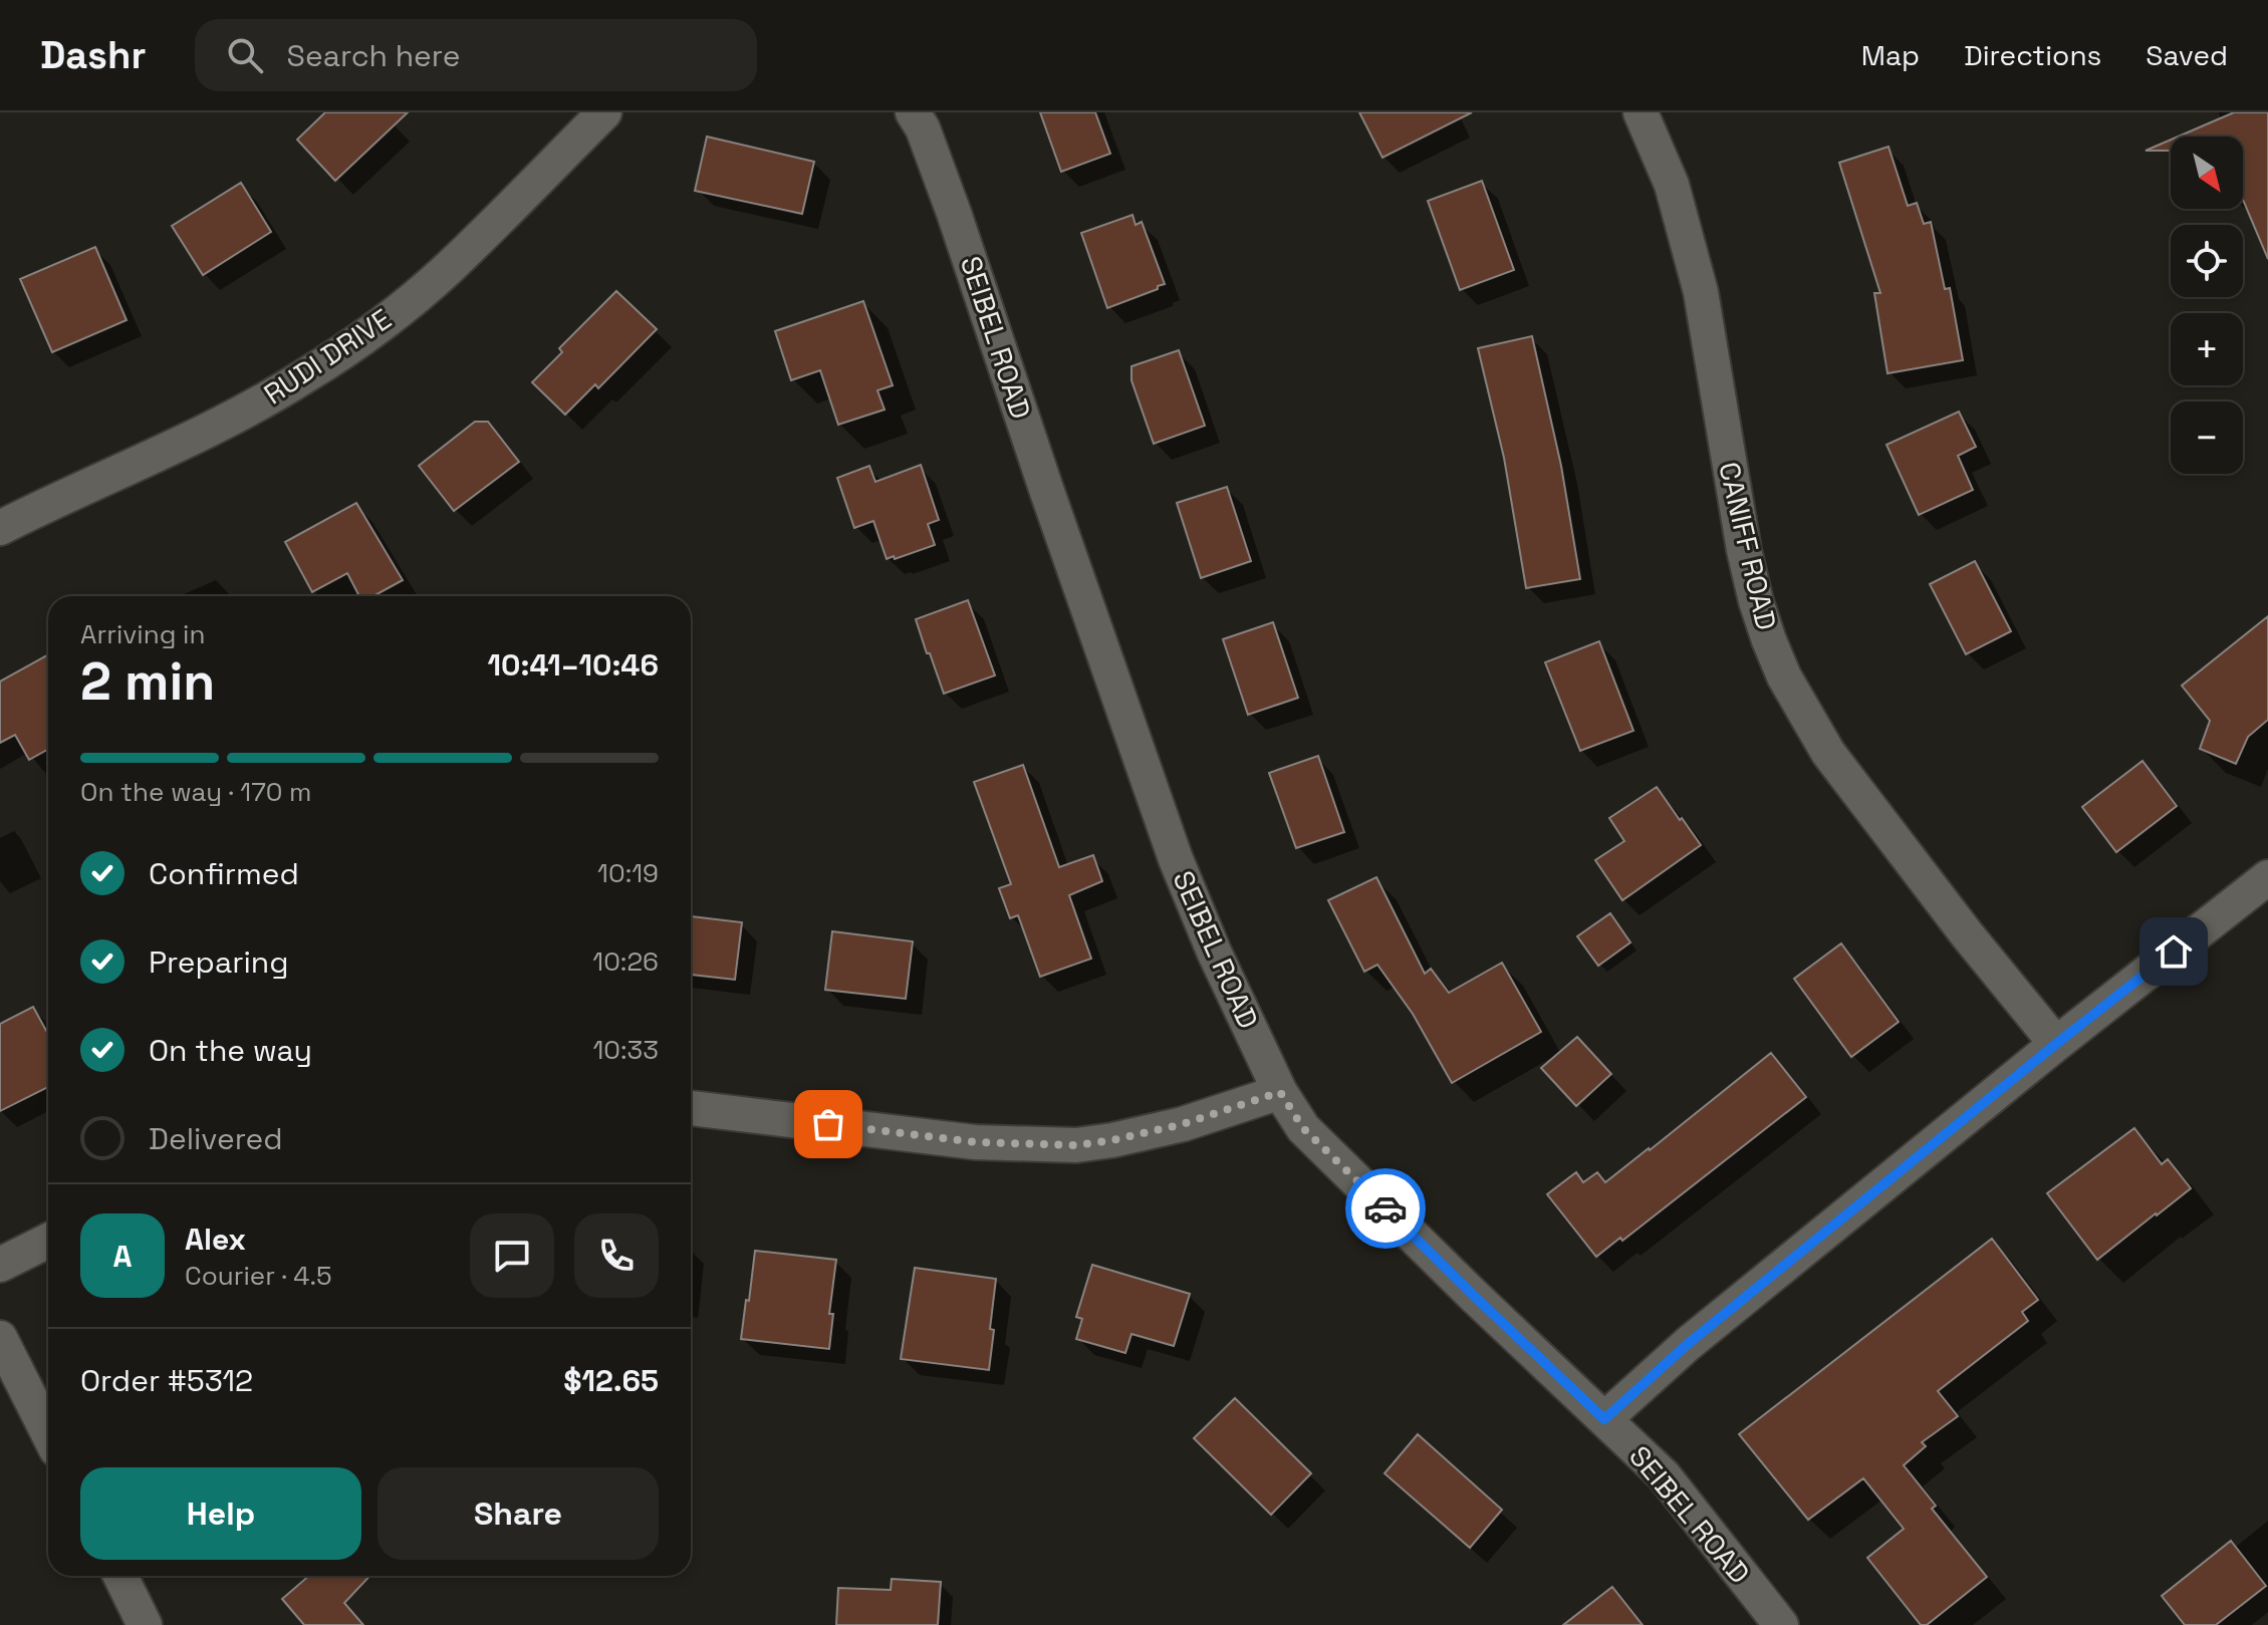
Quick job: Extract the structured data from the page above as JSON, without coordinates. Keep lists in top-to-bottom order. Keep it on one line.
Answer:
{"streets":{"street":["SEIBEL ROAD","RUDI DRIVE","CANIFF ROAD"]},"north":"bottom right","page":{"header":"Dashr","search":"Search here","nav":["Map","Directions","Saved"],"map_buttons":["+","−"],"heading":["2 min","Arriving in","10:41–10:46"],"panel":["Alex","Courier · 4.5","Order #5312","$12.65"],"bar":"On the way · 170 m","list":[["Confirmed","10:19"],["Preparing","10:26"],["On the way","10:33"],"Delivered"],"round":"A","buttons":["Help","Share"]}}
